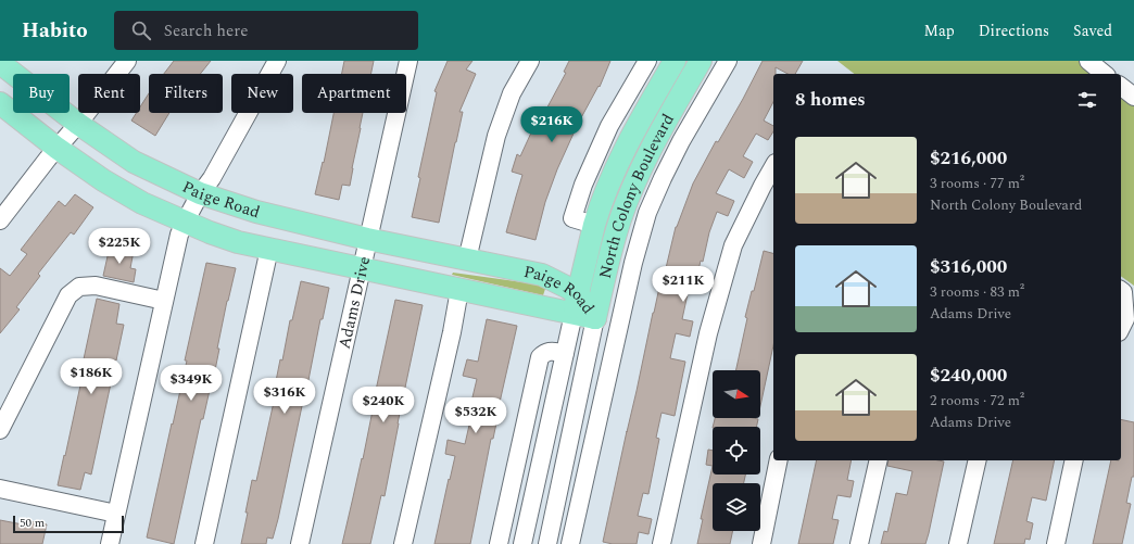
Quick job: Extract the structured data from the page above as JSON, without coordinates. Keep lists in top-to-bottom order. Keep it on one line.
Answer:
{"streets":{"main road":["North Colony Boulevard","Paige Road"],"street":["Adams Drive"]},"crossings":[["North Colony Boulevard","Paige Road"],["Paige Road","Adams Drive"]],"scale_bar":"50 m","north":"right","page":{"header":"Habito","search":"Search here","nav":["Map","Directions","Saved"],"chip":["Buy","Rent","Filters","New","Apartment"],"heading":"8 homes","price":["$216K","$225K","$211K","$186K","$349K","$316K","$240K","$532K"],"list":[{"name":"$216,000","note":"3 rooms · 77 m² · North Colony Boulevard"},{"name":"$316,000","note":"3 rooms · 83 m² · Adams Drive"},{"name":"$240,000","note":"2 rooms · 72 m² · Adams Drive"}],"scale":"50 m"}}
